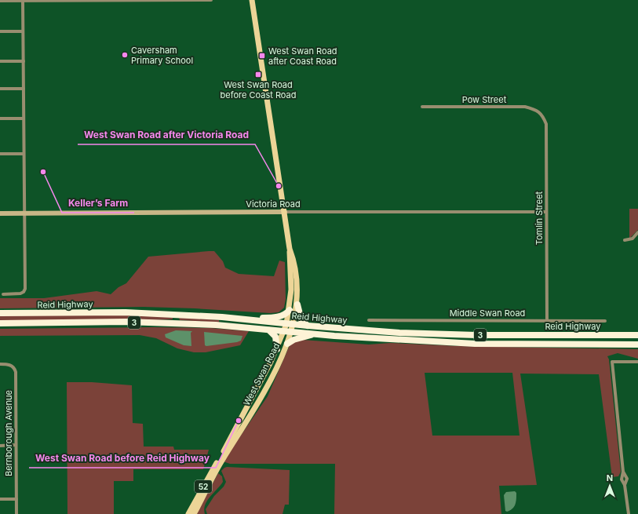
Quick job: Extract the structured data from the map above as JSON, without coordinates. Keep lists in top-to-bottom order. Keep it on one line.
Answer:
{"streets":{"highway":["Reid Highway","3"],"main road":["West Swan Road","52"],"street":["Pow Street","Victoria Road","Tomlin Street","Middle Swan Road","Bernborough Avenue"]},"crossings":[["Pow Street","Tomlin Street"],["Victoria Road","Tomlin Street"],["Victoria Road","West Swan Road"],["Tomlin Street","Middle Swan Road"],["Reid Highway","West Swan Road"]],"places":{"other":["Caversham Primary School","Keller’s Farm","West Swan Road after Victoria Road","West Swan Road before Reid Highway"],"transit":["West Swan Road after Coast Road","West Swan Road before Coast Road"]},"north":"top"}
